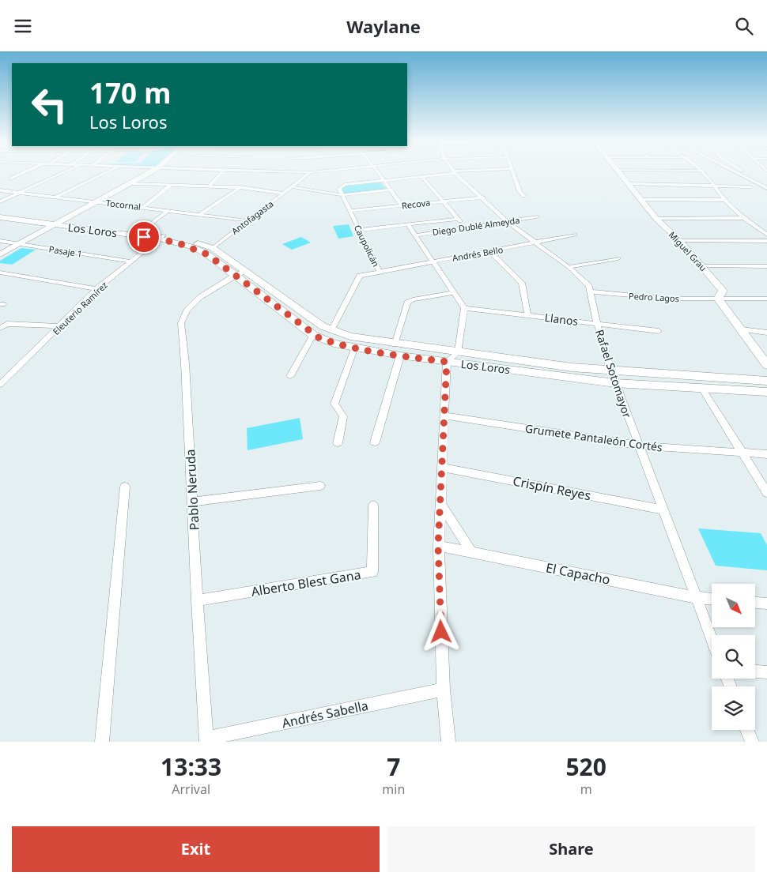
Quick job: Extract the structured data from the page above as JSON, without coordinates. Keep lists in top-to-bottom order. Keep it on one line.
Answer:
{"streets":{"main road":["Los Loros","Miguel Grau"],"street":["Recova","Tocornal","Antofagasta","Diego Dublé Almeyda","Caupolicán","Pasaje 1","Andrés Bello","Pedro Lagos","Eleuterio Ramírez","Llanos","Rafael Sotomayor","Grumete Pantaleón Cortés","Crispín Reyes","Pablo Neruda","El Capacho","Alberto Blest Gana","Andrés Sabella"]},"crossings":[["Recova","Caupolicán"],["Tocornal","Antofagasta"],["Antofagasta","Los Loros"],["Diego Dublé Almeyda","Caupolicán"],["Los Loros","Caupolicán"],["Los Loros","Eleuterio Ramírez"],["Los Loros","Rafael Sotomayor"],["Los Loros","Pablo Neruda"],["Caupolicán","Andrés Bello"],["Pasaje 1","Eleuterio Ramírez"],["Miguel Grau","Pedro Lagos"],["Pedro Lagos","Rafael Sotomayor"],["Llanos","Rafael Sotomayor"],["Rafael Sotomayor","Grumete Pantaleón Cortés"],["Rafael Sotomayor","Crispín Reyes"],["Rafael Sotomayor","El Capacho"],["Pablo Neruda","Alberto Blest Gana"],["Pablo Neruda","Andrés Sabella"]],"north":"bottom right","page":{"header":"Waylane","turn":["170 m","Los Loros"],"eta":["13:33","Arrival","7","min","520","m"],"buttons":["Exit","Share"]}}
